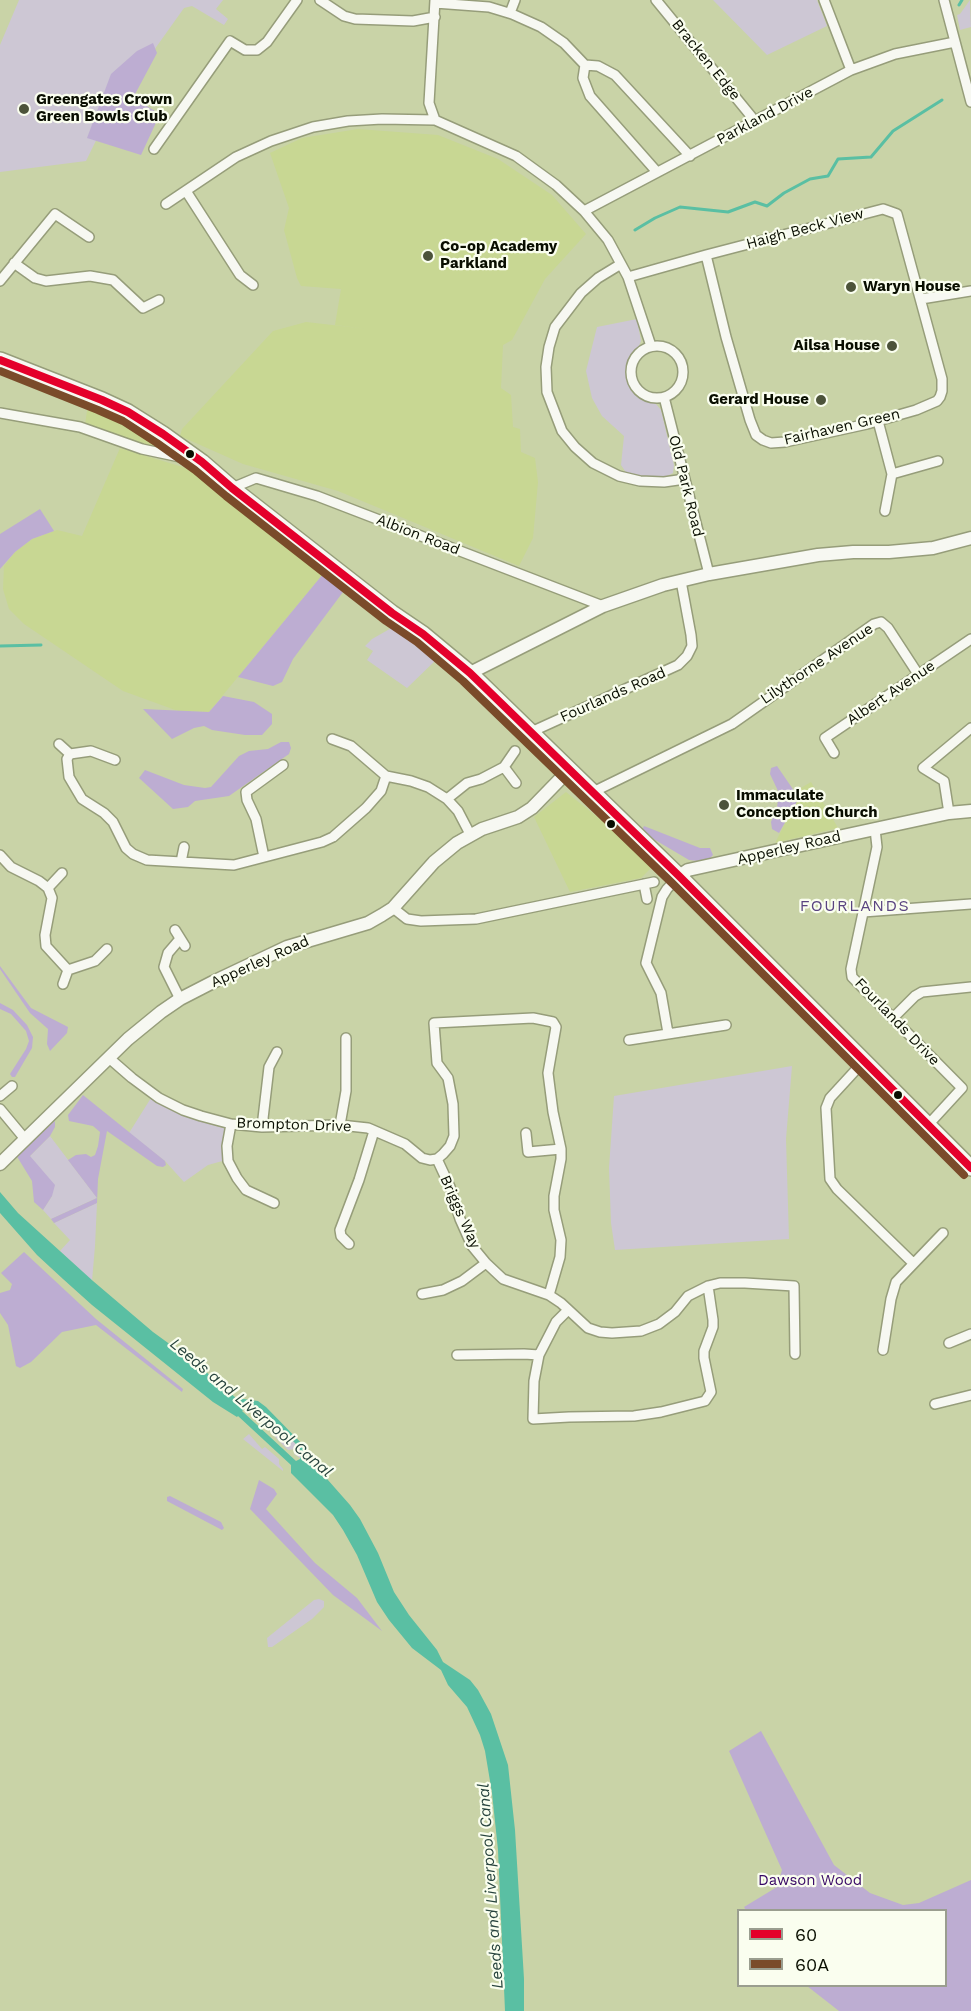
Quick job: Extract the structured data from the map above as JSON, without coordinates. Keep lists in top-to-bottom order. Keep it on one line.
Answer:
{"streets":{"street":["Bracken Edge","Parkland Drive","Haigh Beck View","Fairhaven Green","Old Park Road","Albion Road","Lilythorne Avenue","Albert Avenue","Fourlands Road","Apperley Road","Fourlands Drive","Brompton Drive","Briggs Way"]},"crossings":[["Bracken Edge","Parkland Drive"],["Haigh Beck View","Fairhaven Green"],["Lilythorne Avenue","Albert Avenue"],["Apperley Road","Fourlands Drive"],["Apperley Road","Brompton Drive"],["Brompton Drive","Briggs Way"]],"districts":["FOURLANDS"],"water":["Leeds and Liverpool Canal"],"parks":["Dawson Wood"],"places":["Greengates Crown Green Bowls Club","Co-op Academy Parkland","Waryn House","Ailsa House","Gerard House","Immaculate Conception Church"],"lines":["transit line 60","transit line 60A"],"legend":["60","60A"]}
